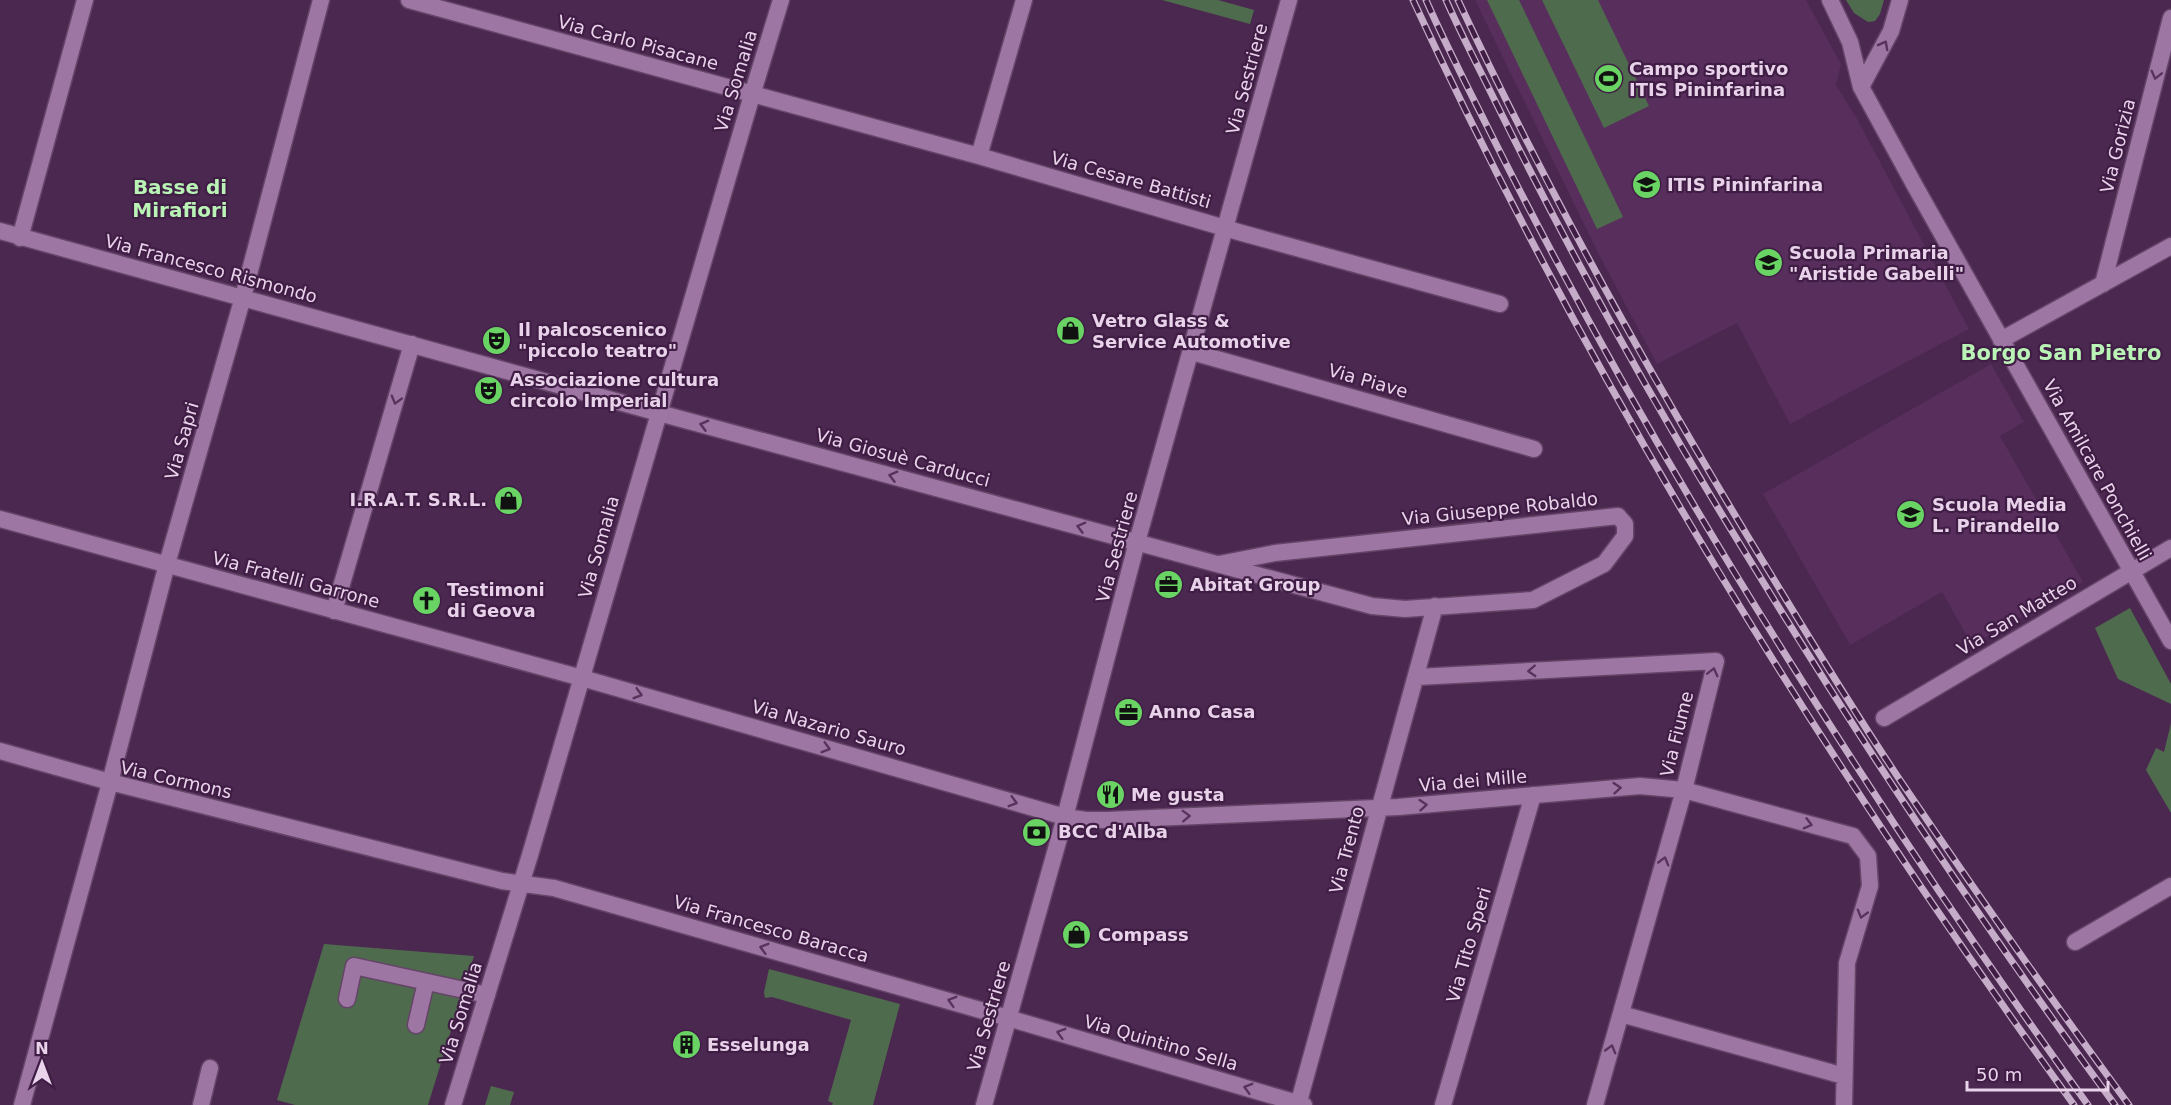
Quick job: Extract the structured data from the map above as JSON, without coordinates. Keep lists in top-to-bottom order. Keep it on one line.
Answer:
{"streets":{"street":["Via Carlo Pisacane","Via Sestriere","Via Somalia","Via Gorizia","Via Cesare Battisti","Via Francesco Rismondo","Via Piave","Via Sapri","Via Giosuè Carducci","Via Amilcare Ponchielli","Via Giuseppe Robaldo","Via Fratelli Garrone","Via San Matteo","Via Nazario Sauro","Via Fiume","Via Cormons","Via dei Mille","Via Trento","Via Francesco Baracca","Via Tito Speri","Via Quintino Sella"]},"crossings":[["Via Carlo Pisacane","Via Somalia"],["Via Carlo Pisacane","Via Cesare Battisti"],["Via Sestriere","Via Cesare Battisti"],["Via Sestriere","Via Piave"],["Via Sestriere","Via Giosuè Carducci"],["Via Sestriere","Via Giuseppe Robaldo"],["Via Sestriere","Via Nazario Sauro"],["Via Sestriere","Via dei Mille"],["Via Sestriere","Via Francesco Baracca"],["Via Sestriere","Via Quintino Sella"],["Via Somalia","Via Cesare Battisti"],["Via Somalia","Via Francesco Rismondo"],["Via Somalia","Via Giosuè Carducci"],["Via Somalia","Via Fratelli Garrone"],["Via Somalia","Via Nazario Sauro"],["Via Somalia","Via Cormons"],["Via Somalia","Via Francesco Baracca"],["Via Francesco Rismondo","Via Sapri"],["Via Francesco Rismondo","Via Giosuè Carducci"],["Via Sapri","Via Fratelli Garrone"],["Via Sapri","Via Cormons"],["Via Giosuè Carducci","Via Giuseppe Robaldo"],["Via Amilcare Ponchielli","Via San Matteo"],["Via Giuseppe Robaldo","Via Trento"],["Via Fratelli Garrone","Via Nazario Sauro"],["Via Nazario Sauro","Via dei Mille"],["Via Fiume","Via dei Mille"],["Via Fiume","Via Trento"],["Via Cormons","Via Francesco Baracca"],["Via dei Mille","Via Trento"],["Via dei Mille","Via Tito Speri"],["Via Trento","Via Quintino Sella"],["Via Francesco Baracca","Via Quintino Sella"]],"one_way":["Via Gorizia","Via Giosuè Carducci","Via Nazario Sauro","Via Francesco Baracca","Via Quintino Sella"],"districts":["Basse di Mirafiori","Borgo San Pietro"],"places":{"sports":["Campo sportivo ITIS Pininfarina"],"school or university":["ITIS Pininfarina","Scuola Primaria \"Aristide Gabelli\"","Scuola Media L. Pirandello"],"shop":["Vetro Glass & Service Automotive","I.R.A.T. S.R.L.","Compass"],"theatre":["Il palcoscenico \"piccolo teatro\"","Associazione cultura circolo Imperial"],"office":["Abitat Group","Anno Casa"],"church":["Testimoni di Geova"],"restaurant":["Me gusta"],"bank":["BCC d'Alba"],"building":["Esselunga"]},"scale_bar":"50 m","north":"top"}
